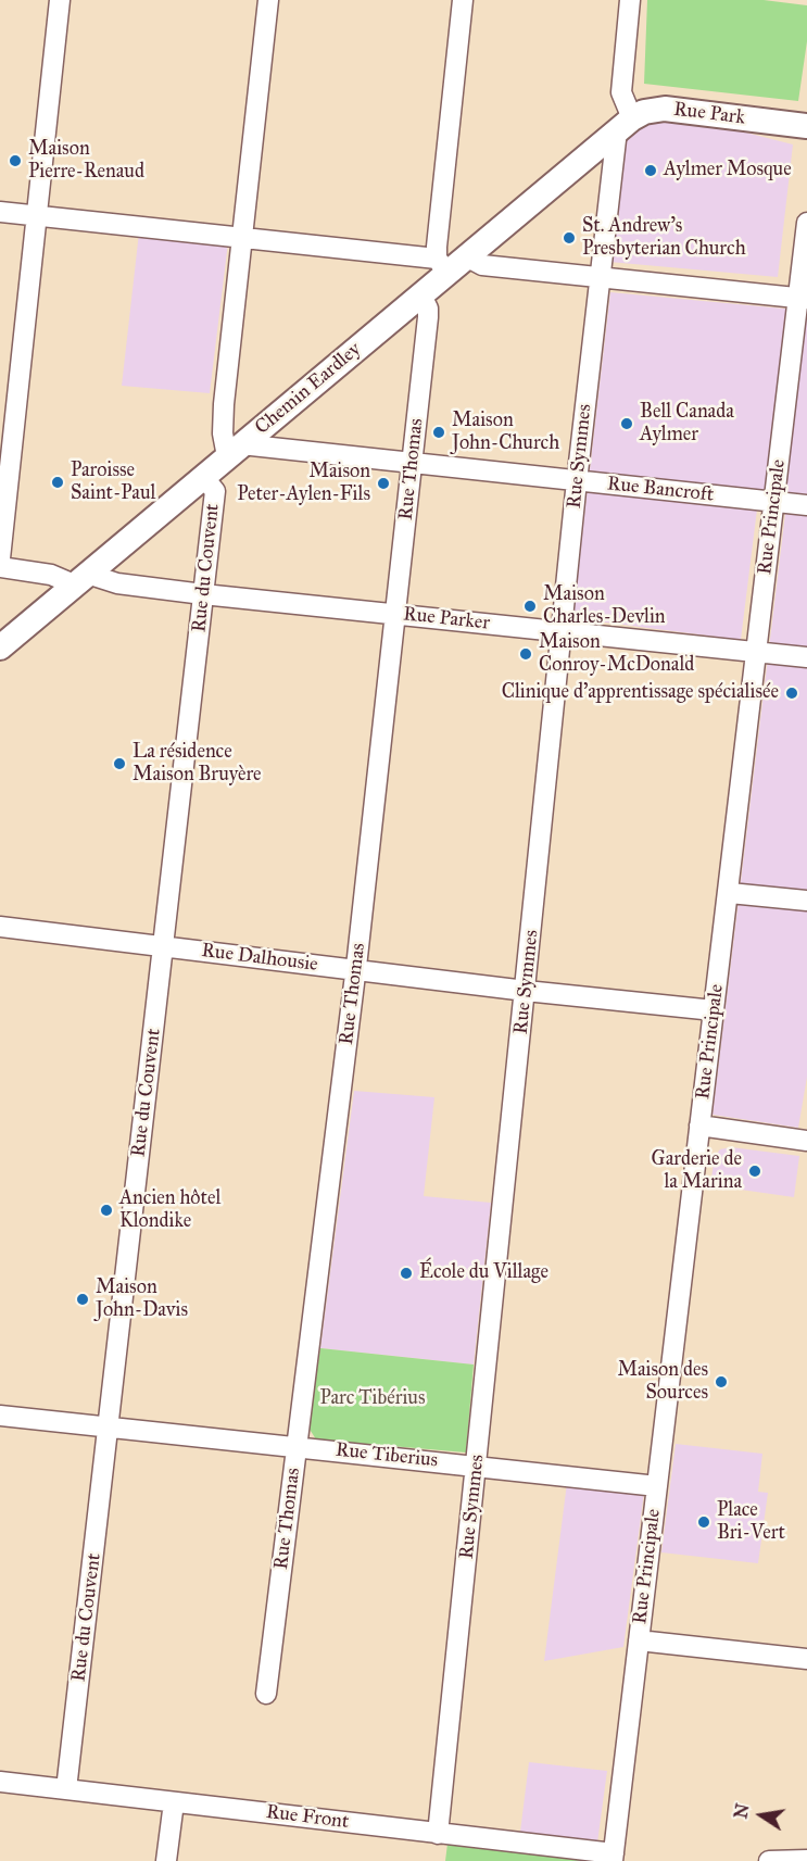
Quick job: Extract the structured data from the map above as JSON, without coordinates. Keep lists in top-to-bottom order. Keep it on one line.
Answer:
{"streets":{"main road":["Rue Park","Chemin Eardley"],"street":["Rue Symmes","Rue Thomas","Rue Bancroft","Rue Principale","Rue du Couvent","Rue Parker","Rue Dalhousie","Rue Tiberius","Rue Front"]},"crossings":[["Rue Park","Chemin Eardley"],["Rue Park","Rue Symmes"],["Chemin Eardley","Rue Symmes"],["Chemin Eardley","Rue Thomas"],["Chemin Eardley","Rue Bancroft"],["Chemin Eardley","Rue du Couvent"],["Chemin Eardley","Rue Parker"],["Rue Symmes","Rue Bancroft"],["Rue Symmes","Rue Parker"],["Rue Symmes","Rue Dalhousie"],["Rue Symmes","Rue Tiberius"],["Rue Symmes","Rue Front"],["Rue Thomas","Rue Bancroft"],["Rue Thomas","Rue Parker"],["Rue Thomas","Rue Dalhousie"],["Rue Thomas","Rue Tiberius"],["Rue Bancroft","Rue Principale"],["Rue Principale","Rue Parker"],["Rue Principale","Rue Dalhousie"],["Rue Principale","Rue Tiberius"],["Rue Principale","Rue Front"],["Rue du Couvent","Rue Parker"],["Rue du Couvent","Rue Dalhousie"],["Rue du Couvent","Rue Tiberius"],["Rue du Couvent","Rue Front"]],"parks":["Parc Tibérius"],"places":["Maison Pierre-Renaud","Aylmer Mosque","St. Andrew's Presbyterian Church","Bell Canada Aylmer","Maison John-Church","Paroisse Saint-Paul","Maison Peter-Aylen-Fils","Maison Charles-Devlin","Maison Conroy-McDonald","Clinique d'apprentissage spécialisée","La résidence Maison Bruyère","Garderie de la Marina","Ancien hôtel Klondike","École du Village","Maison John-Davis","Maison des Sources","Place Bri-Vert"],"north":"left"}
